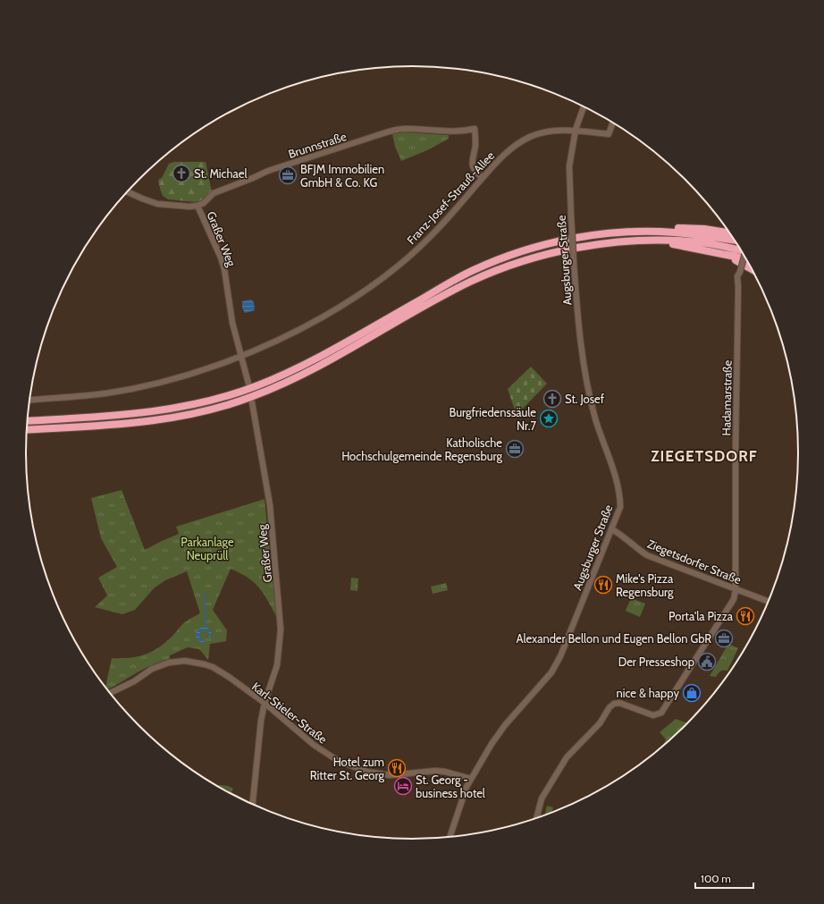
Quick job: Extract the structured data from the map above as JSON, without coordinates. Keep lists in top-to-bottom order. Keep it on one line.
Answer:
{"streets":{"street":["Brunnstraße","Franz-Josef-Strauß-Allee","Graßer Weg","Augsburger Straße","Hadamarstraße","Ziegetsdorfer Straße","Karl-Stieler-Straße"]},"crossings":[["Brunnstraße","Franz-Josef-Strauß-Allee"],["Brunnstraße","Graßer Weg"],["Franz-Josef-Strauß-Allee","Graßer Weg"],["Franz-Josef-Strauß-Allee","Augsburger Straße"],["Graßer Weg","Karl-Stieler-Straße"],["Augsburger Straße","Ziegetsdorfer Straße"],["Augsburger Straße","Karl-Stieler-Straße"],["Hadamarstraße","Ziegetsdorfer Straße"]],"districts":["ZIEGETSDORF"],"parks":["Parkanlage Neuprüll"],"places":{"church":["St. Michael","St. Josef"],"office":["BFJM Immobilien GmbH & Co. KG","Katholische Hochschulgemeinde Regensburg","Alexander Bellon und Eugen Bellon GbR"],"place":["Burgfriedenssäule Nr.7"],"restaurant":["Mike's Pizza Regensburg","Porta'la Pizza","Hotel zum Ritter St. Georg"],"public building":["Der Presseshop"],"shop":["nice & happy"],"hotel":["St. Georg - business hotel"]},"scale_bar":"100 m"}
